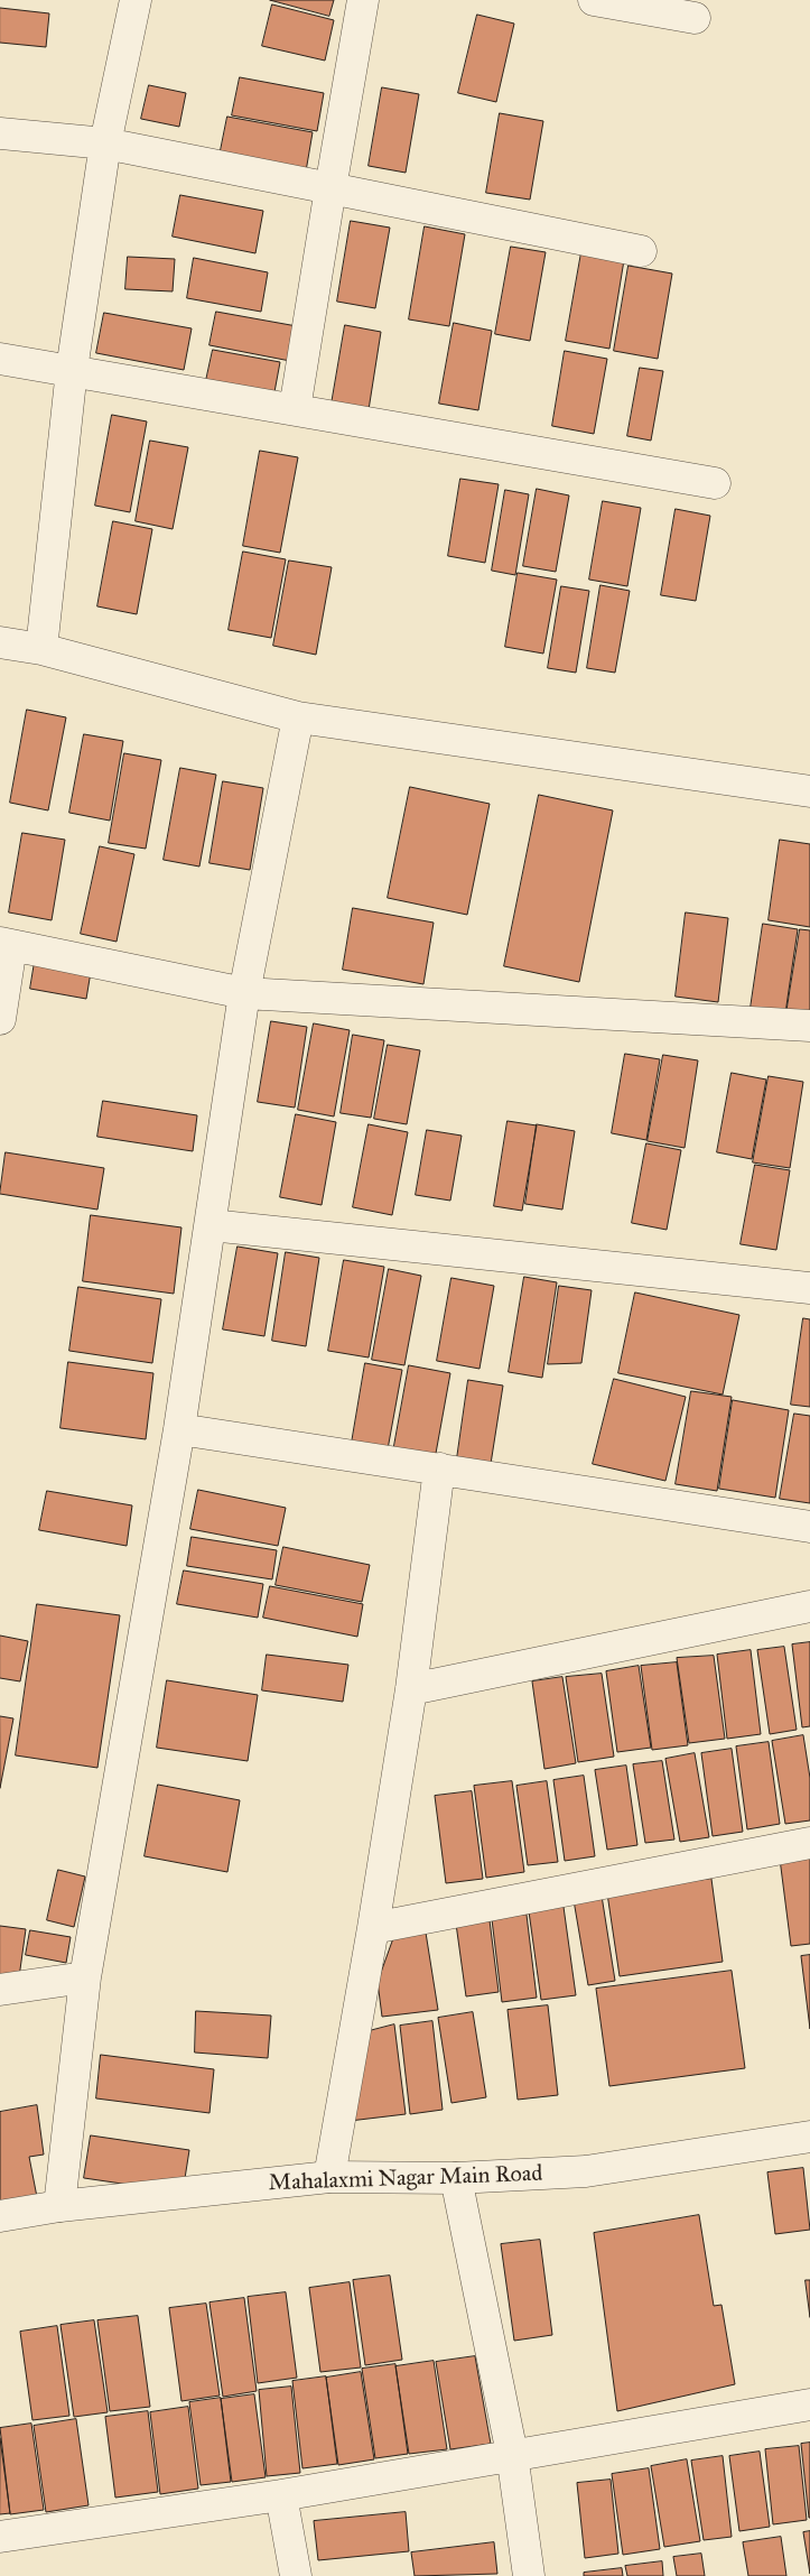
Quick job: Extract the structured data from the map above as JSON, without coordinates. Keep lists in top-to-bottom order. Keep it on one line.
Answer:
{"streets":{"street":["Mahalaxmi Nagar Main Road"]}}
